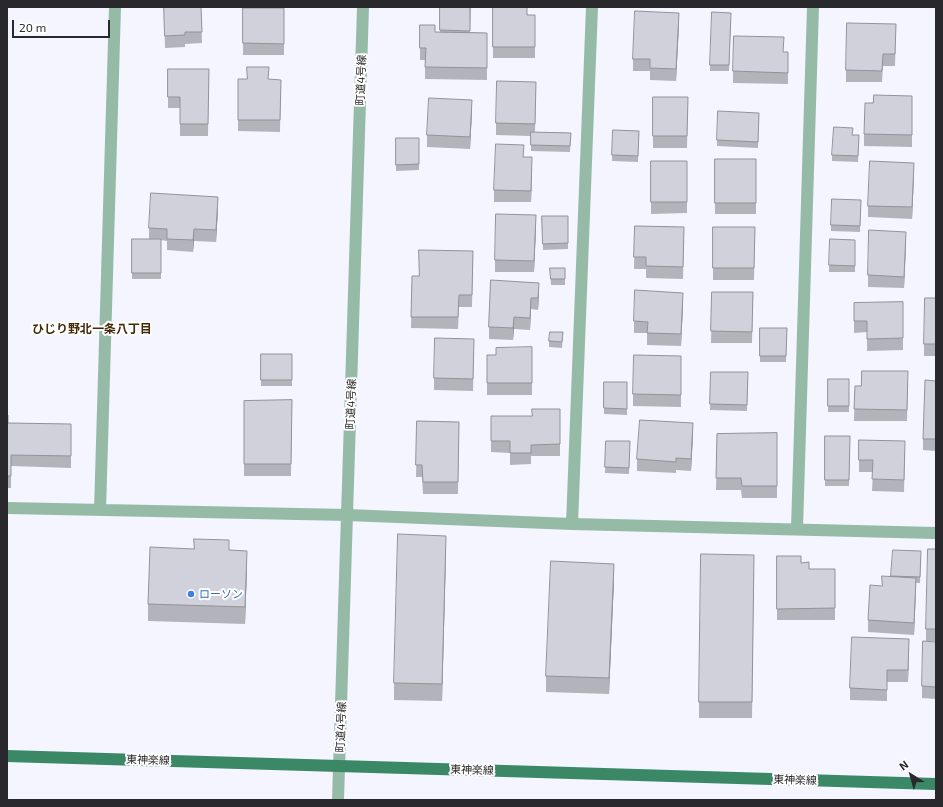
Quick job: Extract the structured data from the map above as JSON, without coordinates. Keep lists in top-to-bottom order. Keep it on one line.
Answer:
{"streets":{"main road":["東神楽線"],"street":["町道4号線"]},"crossings":[["町道4号線","東神楽線"]],"districts":["ひじり野北一条八丁目"],"places":["ローソン"],"scale_bar":"20 m","north":"top left"}
